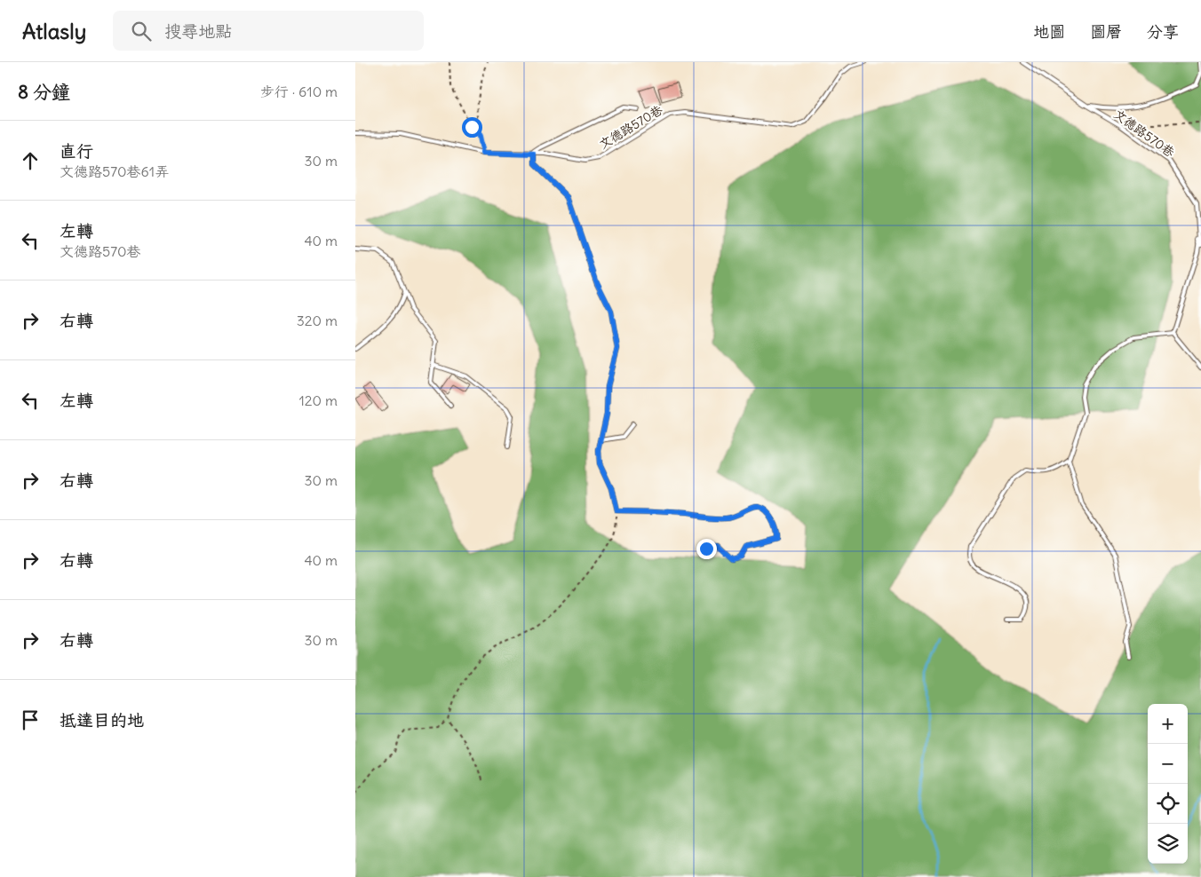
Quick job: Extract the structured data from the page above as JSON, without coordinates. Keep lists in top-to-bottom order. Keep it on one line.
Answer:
{"streets":{"lane":["文德路570巷"]},"page":{"header":"Atlasly","search":"搜尋地點","nav":["地圖","圖層","分享"],"heading":["8 分鐘","步行 · 610 m"],"list":[["直行","文德路570巷61弄","30 m"],["左轉","文德路570巷","40 m"],["右轉","320 m"],["左轉","120 m"],["右轉","30 m"],["右轉","40 m"],["右轉","30 m"],"抵達目的地"],"map_buttons":["+","−"]}}
